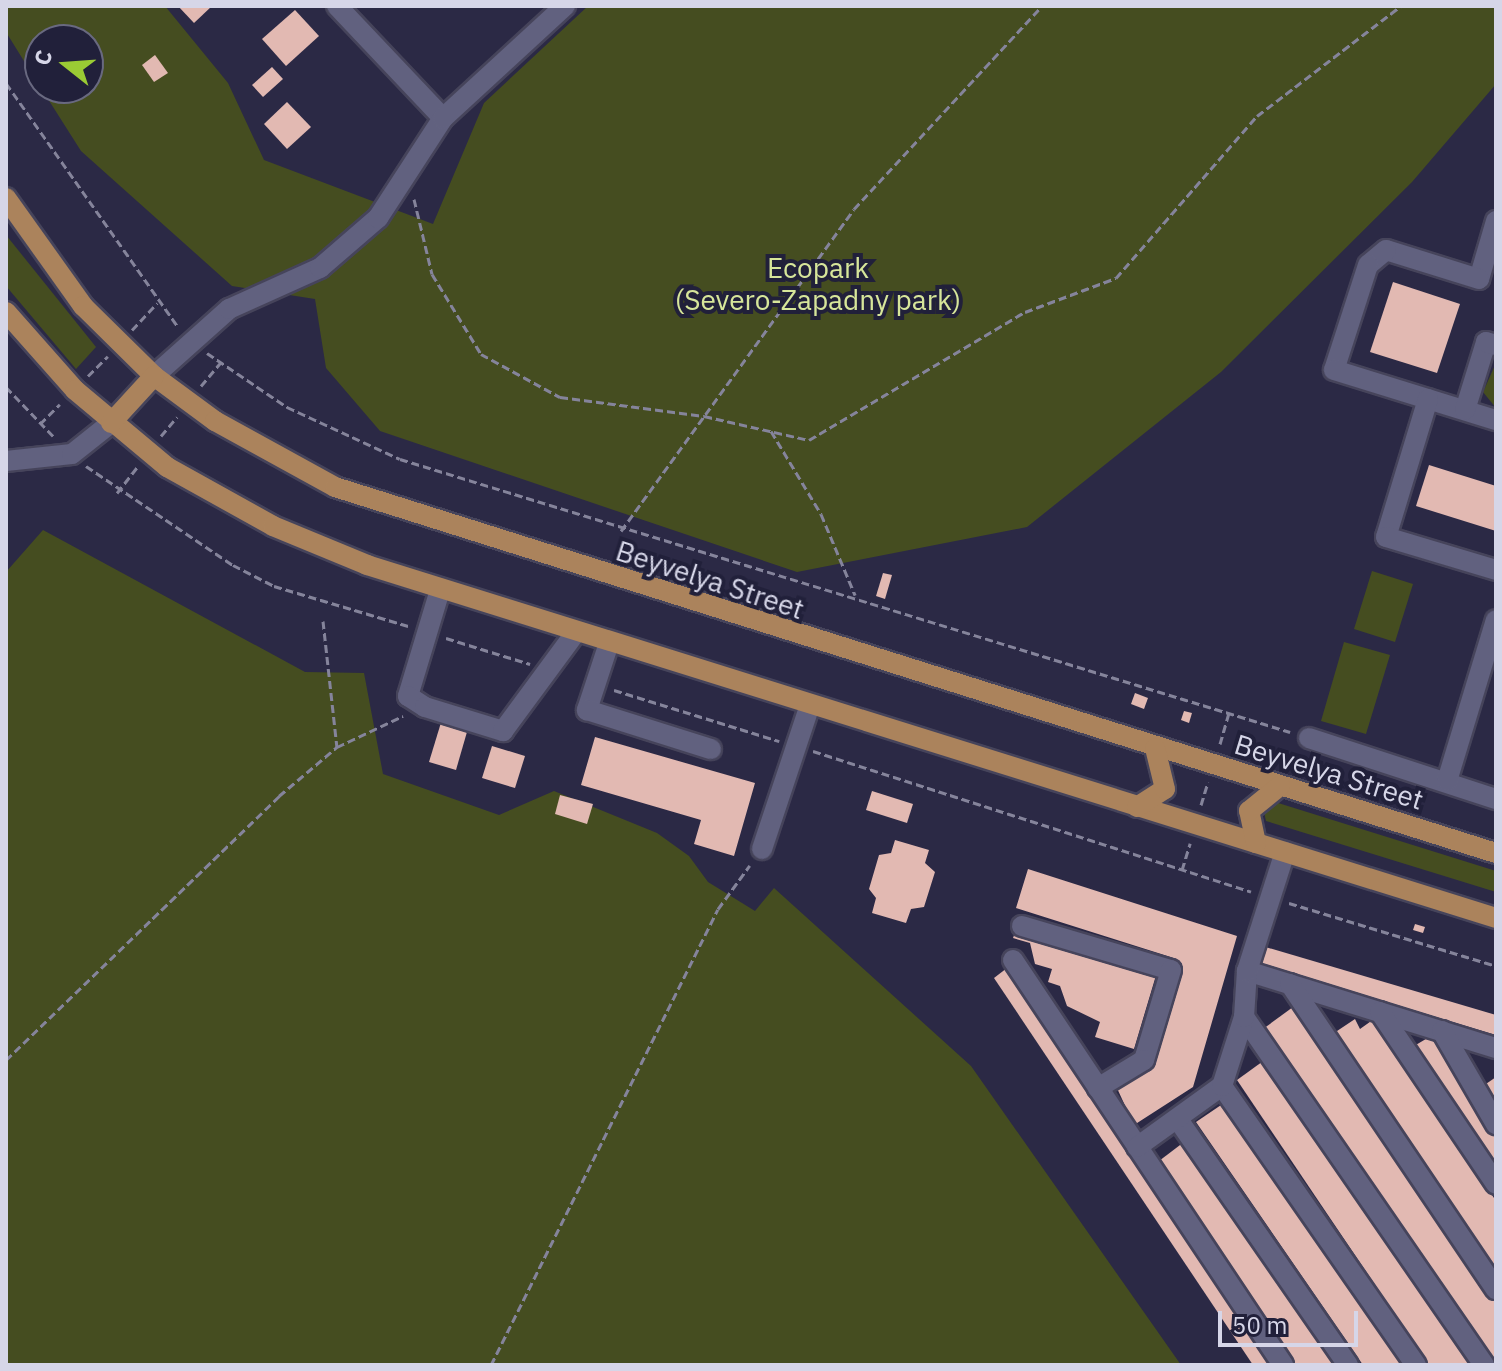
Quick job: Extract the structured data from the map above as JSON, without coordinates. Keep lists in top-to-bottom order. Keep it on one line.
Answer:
{"streets":{"main road":["Beyvelya Street"]},"parks":["Ecopark (Severo-Zapadny park)"],"scale_bar":"50 m","north":"left"}
